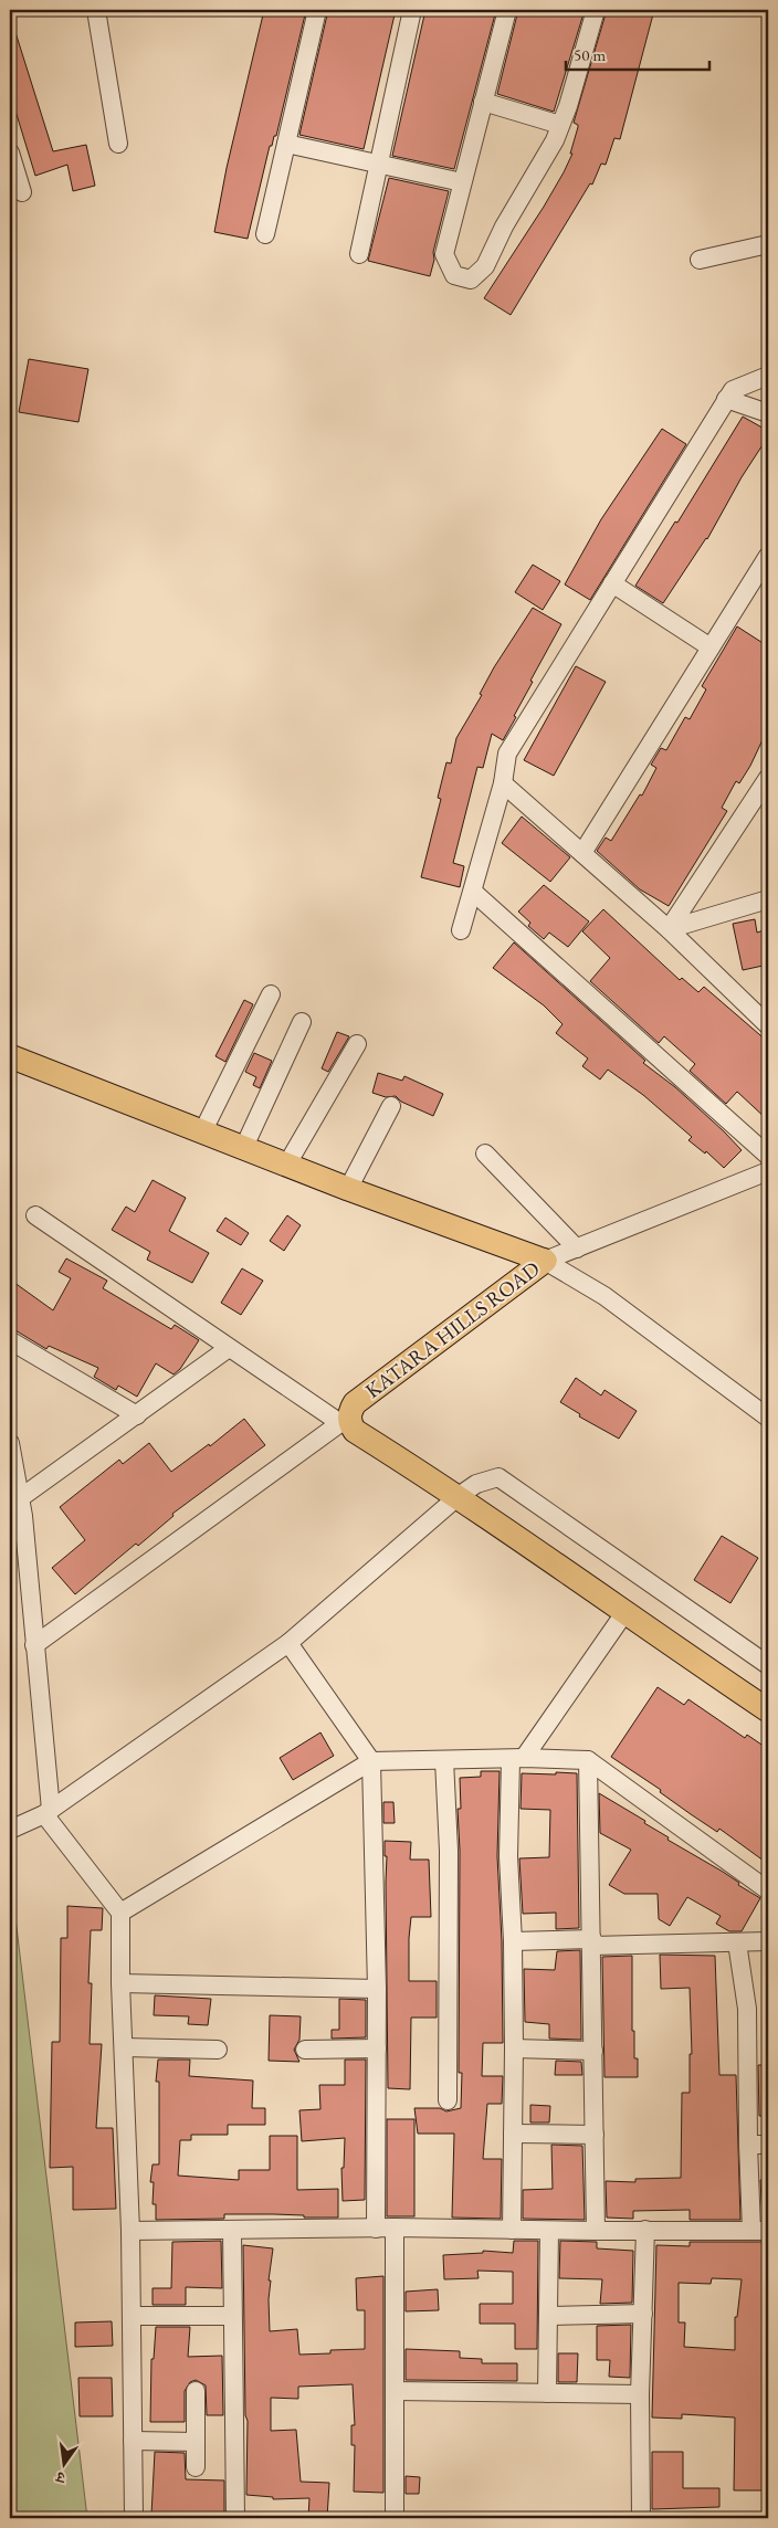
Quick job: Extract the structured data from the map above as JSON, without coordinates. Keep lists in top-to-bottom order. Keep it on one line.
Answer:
{"streets":{"main road":["KATARA HILLS ROAD"]},"scale_bar":"50 m","north":"bottom"}
